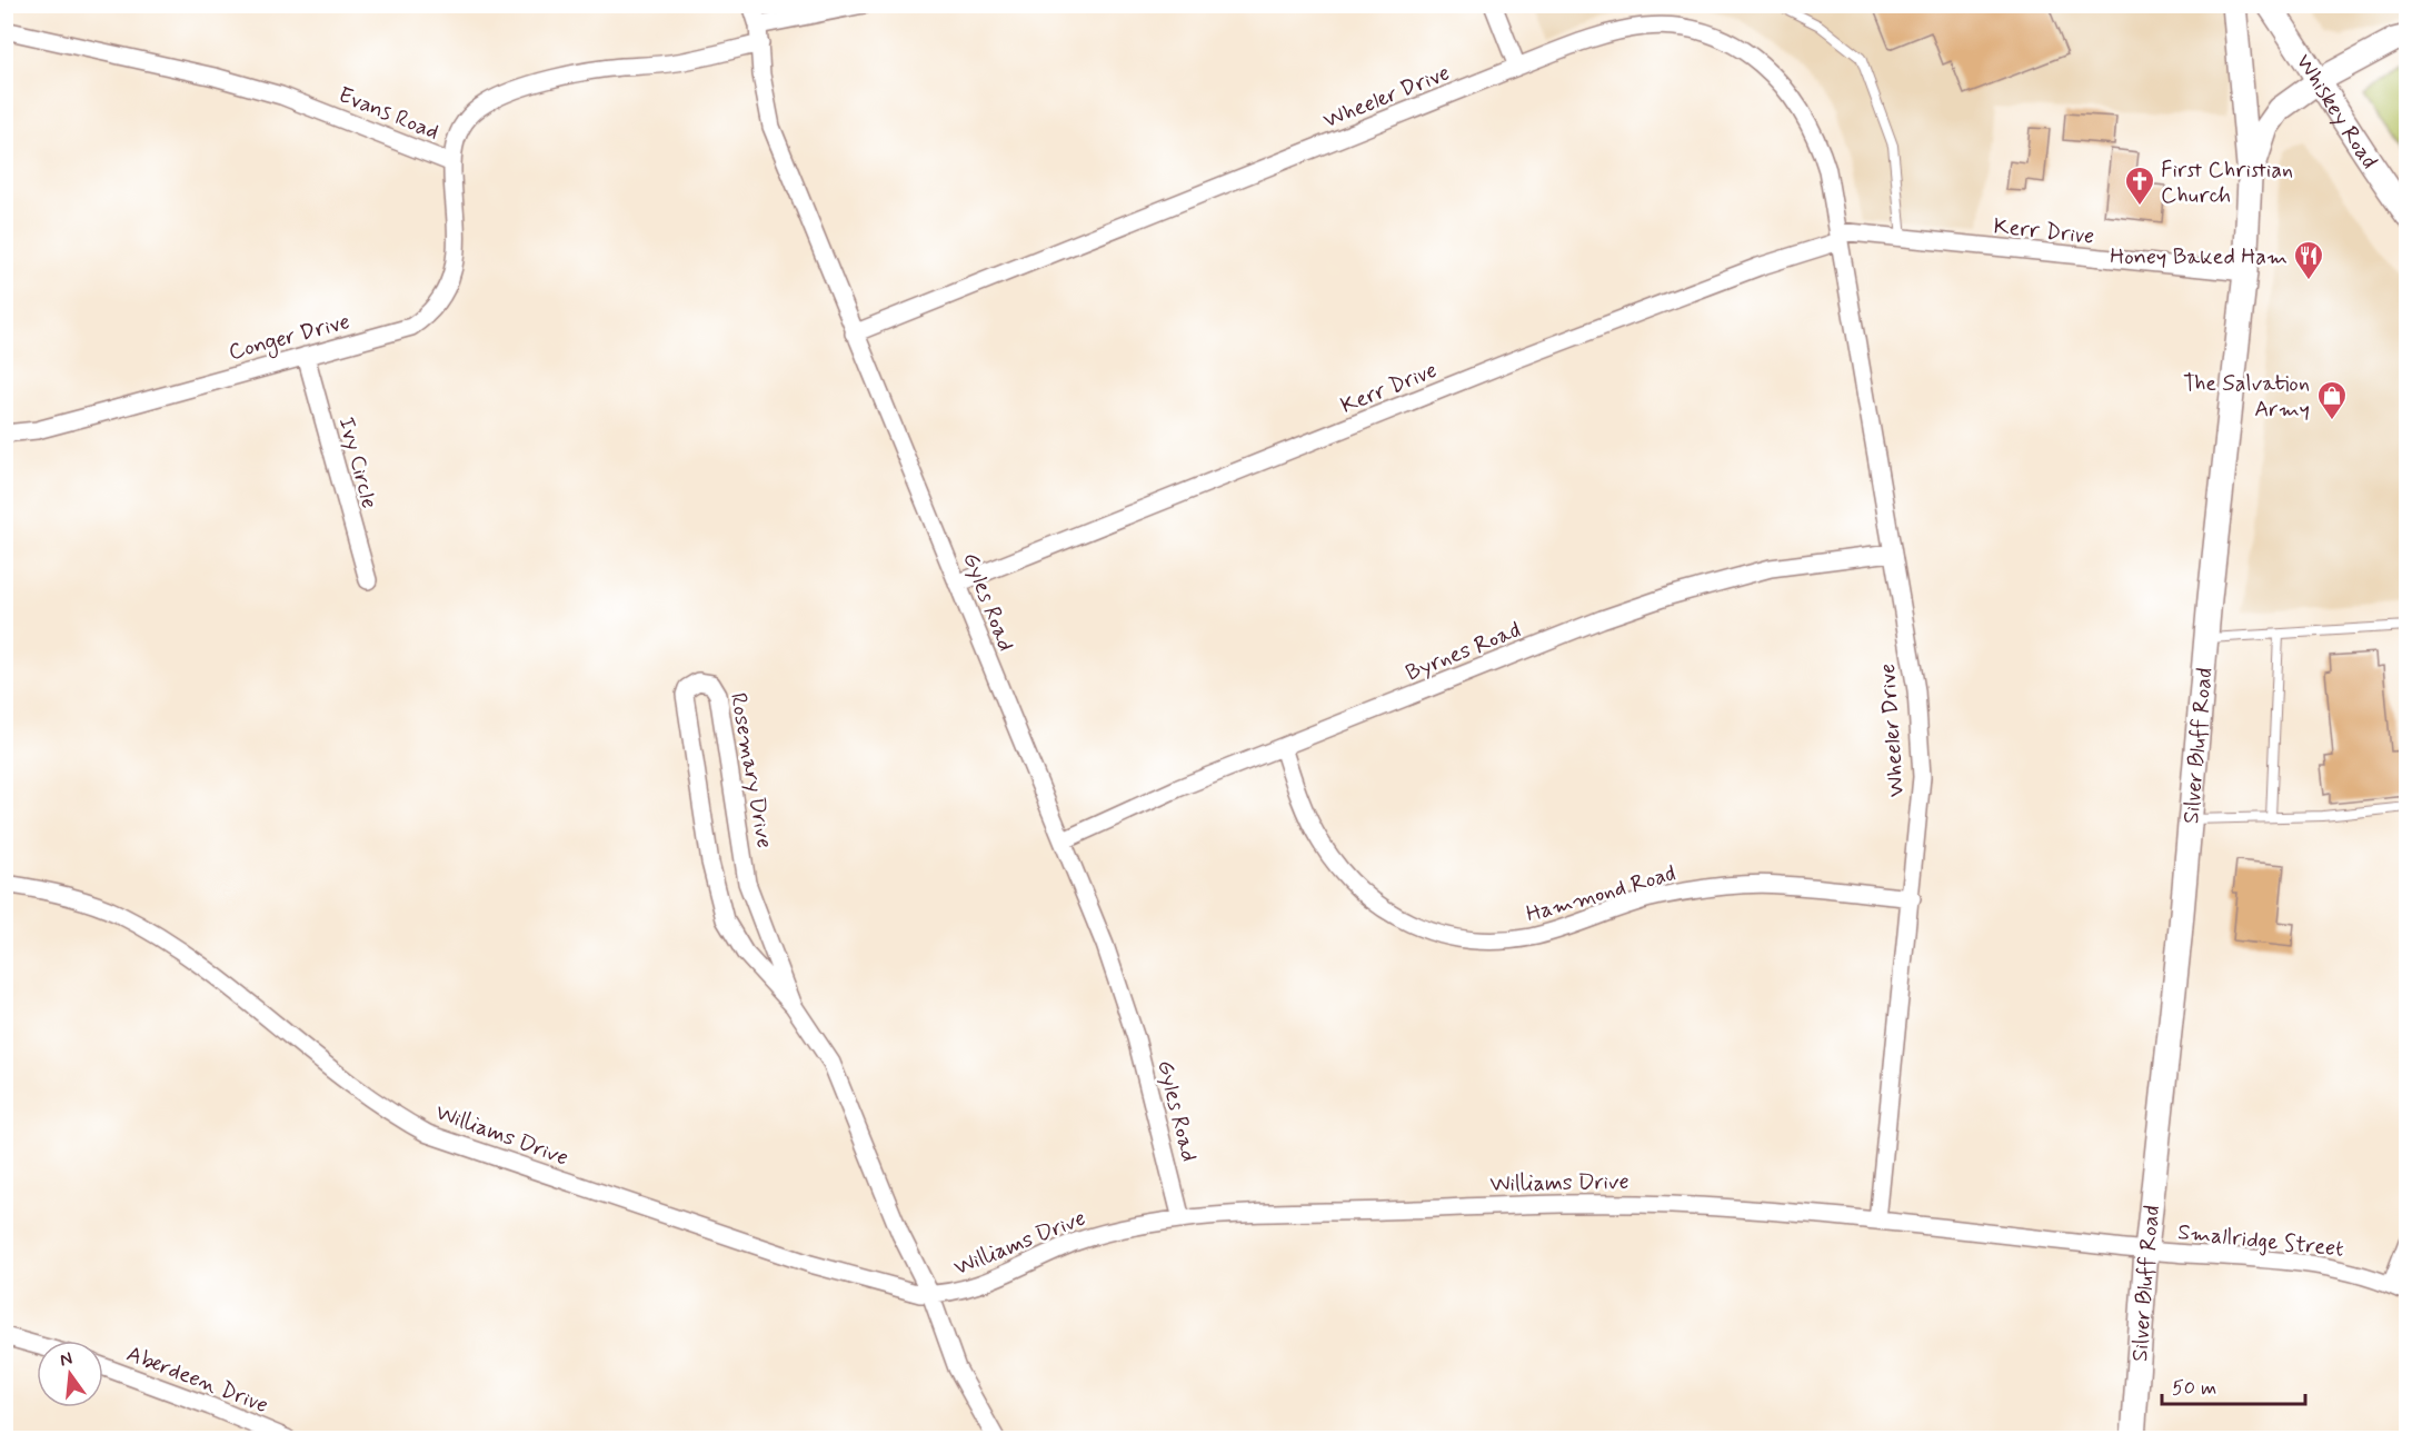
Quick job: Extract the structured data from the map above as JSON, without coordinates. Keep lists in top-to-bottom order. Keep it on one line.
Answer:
{"streets":{"street":["Wheeler Drive","Whiskey Road","Evans Road","Kerr Drive","Conger Drive","Ivy Circle","Gyles Road","Byrnes Road","Silver Bluff Road","Rosemary Drive","Hammond Road","Williams Drive","Smallridge Street","Aberdeen Drive"]},"crossings":[["Wheeler Drive","Kerr Drive"],["Wheeler Drive","Gyles Road"],["Wheeler Drive","Byrnes Road"],["Wheeler Drive","Hammond Road"],["Wheeler Drive","Williams Drive"],["Whiskey Road","Silver Bluff Road"],["Evans Road","Conger Drive"],["Evans Road","Gyles Road"],["Kerr Drive","Gyles Road"],["Kerr Drive","Silver Bluff Road"],["Conger Drive","Ivy Circle"],["Gyles Road","Byrnes Road"],["Gyles Road","Williams Drive"],["Byrnes Road","Hammond Road"],["Silver Bluff Road","Williams Drive"],["Silver Bluff Road","Smallridge Street"],["Williams Drive","Smallridge Street"]],"places":{"church":["First Christian Church"],"restaurant":["Honey Baked Ham"],"shop":["The Salvation Army"]},"scale_bar":"50 m","north":"top"}
